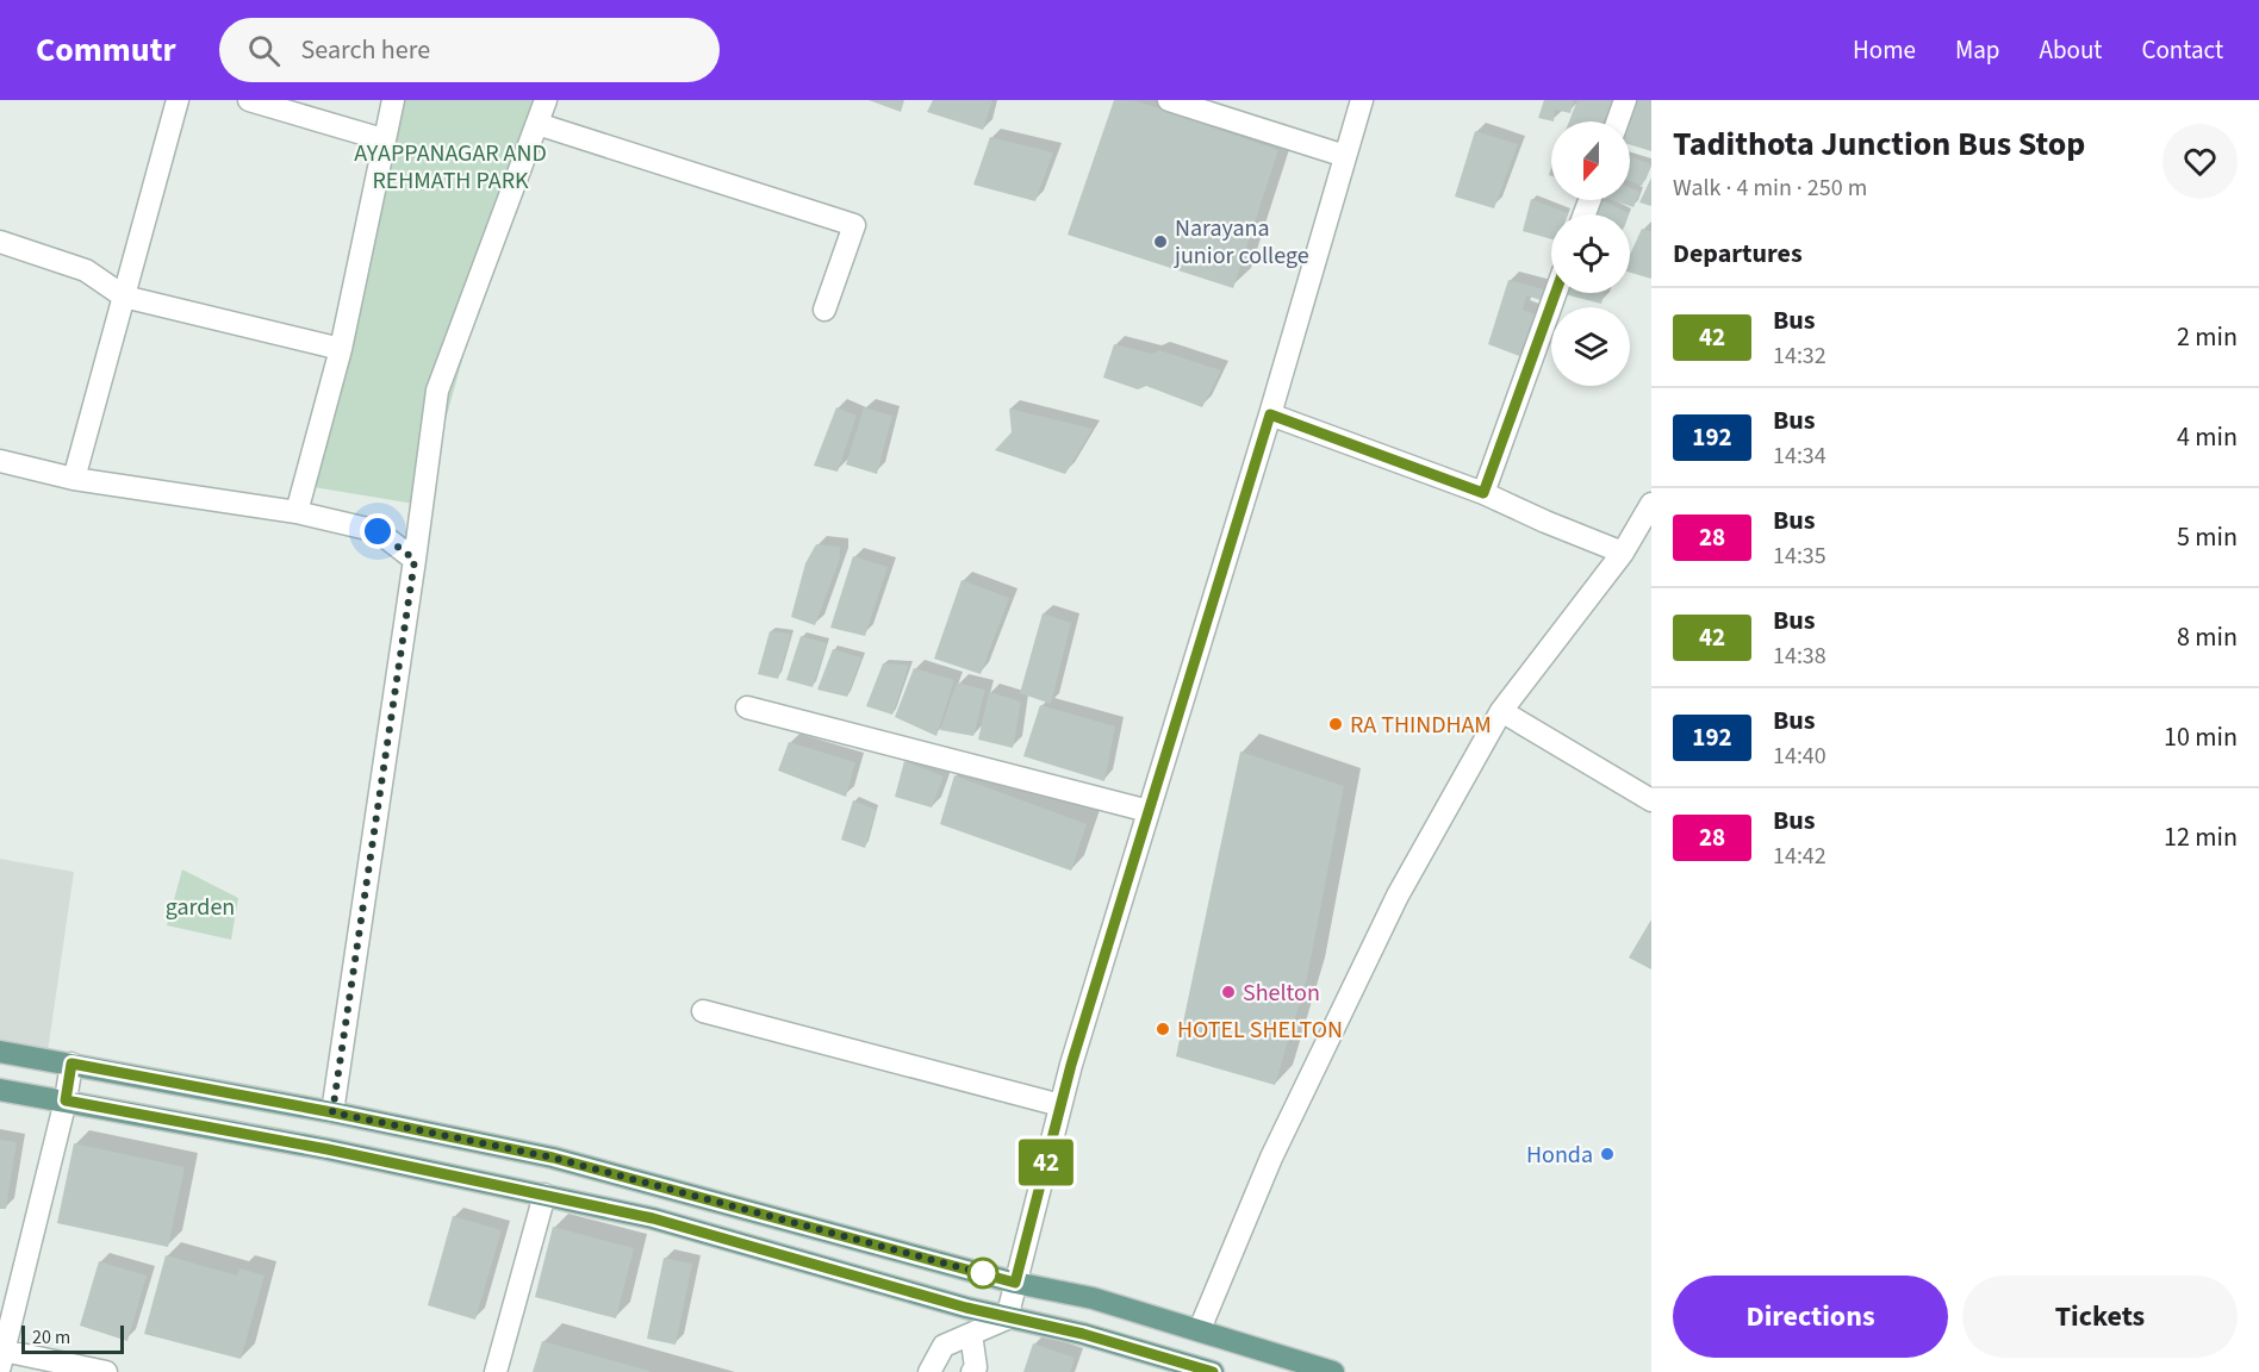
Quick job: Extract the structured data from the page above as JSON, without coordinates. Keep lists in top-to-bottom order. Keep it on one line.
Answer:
{"parks":["AYAPPANAGAR AND REHMATH PARK","garden"],"places":["Narayana junior college","RA THINDHAM","Shelton","HOTEL SHELTON","Honda"],"lines":["bus line 42"],"scale_bar":"20 m","north":"bottom","page":{"header":"Commutr","search":"Search here","nav":["Home","Map","About","Contact"],"on_map":"42","heading":[["Tadithota Junction Bus Stop","Walk · 4 min · 250 m"],"Departures"],"list":[{"mark":"42","name":"Bus","note":"14:32","value":"2 min"},{"mark":"192","name":"Bus","note":"14:34","value":"4 min"},{"mark":"28","name":"Bus","note":"14:35","value":"5 min"},{"mark":"42","name":"Bus","note":"14:38","value":"8 min"},{"mark":"192","name":"Bus","note":"14:40","value":"10 min"},{"mark":"28","name":"Bus","note":"14:42","value":"12 min"}],"buttons":["Directions","Tickets"],"scale":"20 m"}}
